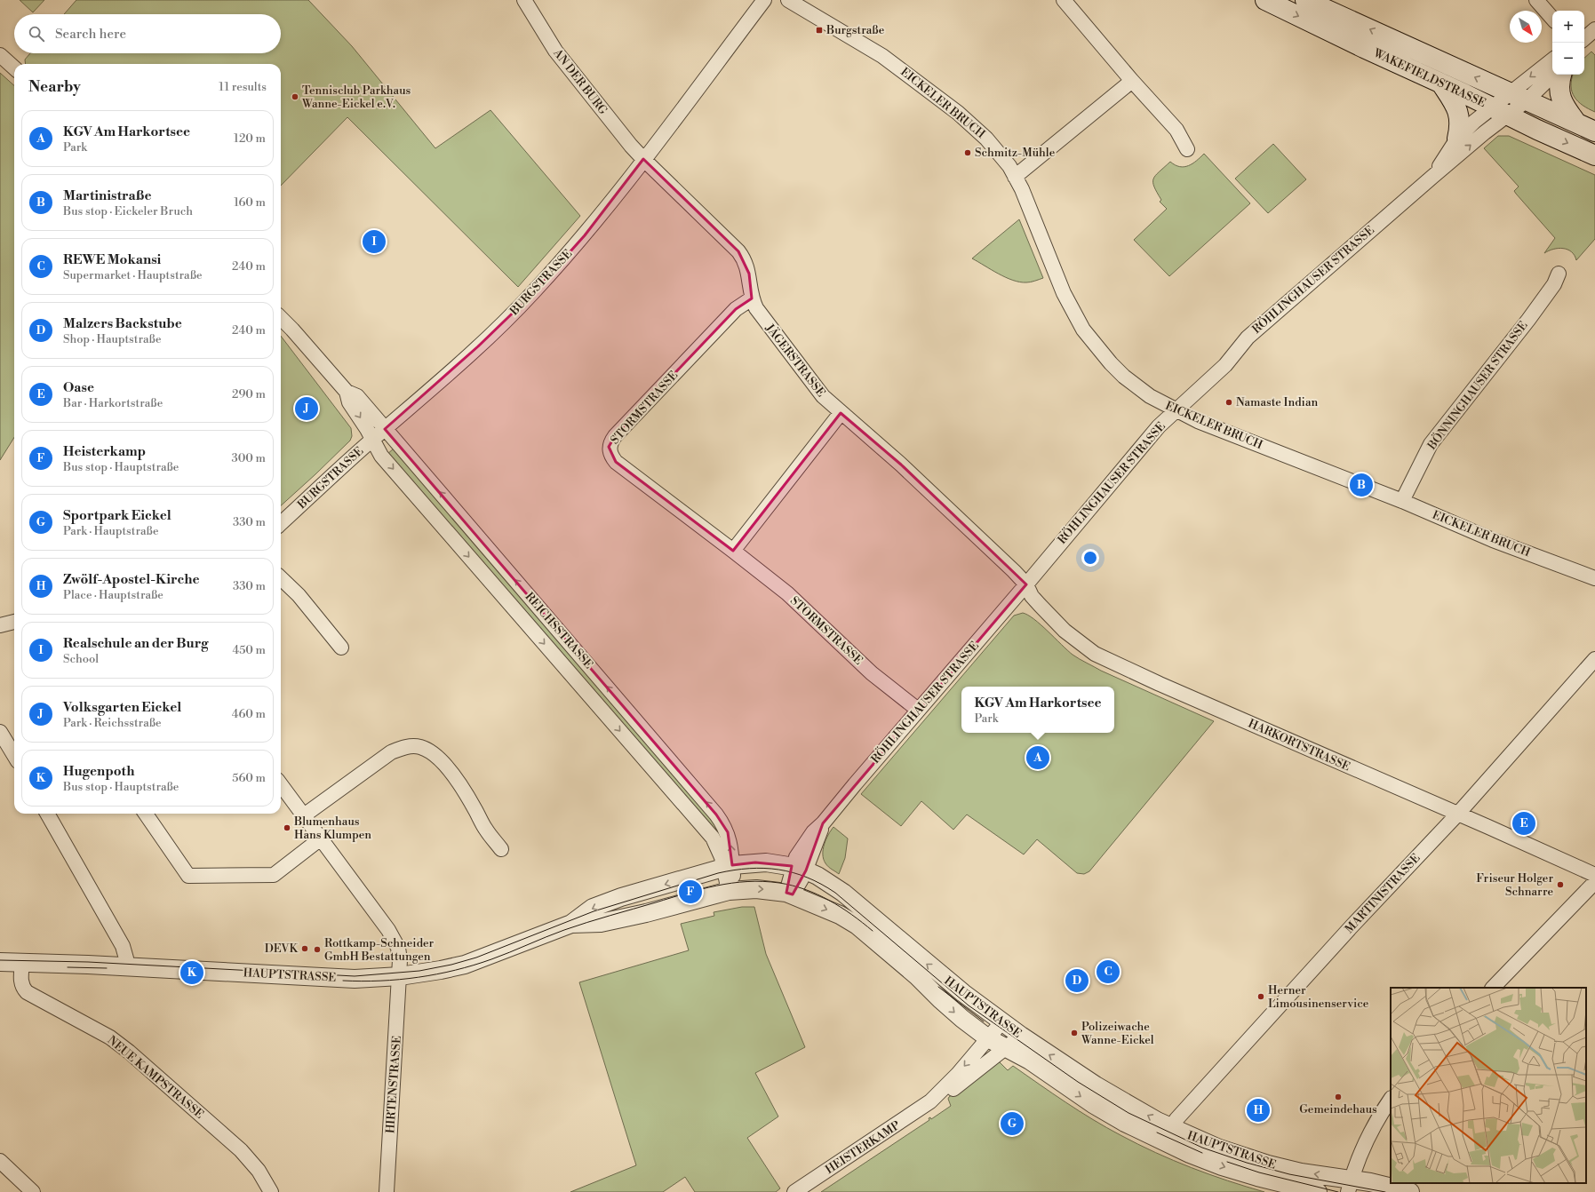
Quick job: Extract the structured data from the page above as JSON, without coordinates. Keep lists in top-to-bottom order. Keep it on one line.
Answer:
{"streets":{"main road":["WAKEFIELDSTRASSE"],"street":["AN DER BURG","EICKELER BRUCH","RÖHLINGHAUSER STRASSE","BURGSTRASSE","JÄGERSTRASSE","BÖNNINGHAUSER STRASSE","STORMSTRASSE","REICHSSTRASSE","HARKORTSTRASSE","MARTINISTRASSE","HAUPTSTRASSE","NEUE KAMPSTRASSE","HIRTENSTRASSE","HEISTERKAMP"]},"crossings":[["WAKEFIELDSTRASSE","RÖHLINGHAUSER STRASSE"],["AN DER BURG","BURGSTRASSE"],["AN DER BURG","JÄGERSTRASSE"],["EICKELER BRUCH","RÖHLINGHAUSER STRASSE"],["EICKELER BRUCH","BÖNNINGHAUSER STRASSE"],["RÖHLINGHAUSER STRASSE","JÄGERSTRASSE"],["RÖHLINGHAUSER STRASSE","STORMSTRASSE"],["RÖHLINGHAUSER STRASSE","HARKORTSTRASSE"],["RÖHLINGHAUSER STRASSE","HAUPTSTRASSE"],["BURGSTRASSE","JÄGERSTRASSE"],["BURGSTRASSE","REICHSSTRASSE"],["JÄGERSTRASSE","STORMSTRASSE"],["JÄGERSTRASSE","HARKORTSTRASSE"],["REICHSSTRASSE","HAUPTSTRASSE"],["HARKORTSTRASSE","MARTINISTRASSE"],["MARTINISTRASSE","HAUPTSTRASSE"],["HAUPTSTRASSE","NEUE KAMPSTRASSE"],["HAUPTSTRASSE","HIRTENSTRASSE"],["HAUPTSTRASSE","HEISTERKAMP"]],"places":{"transit":["Burgstraße"],"other":["Tennisclub Parkhaus Wanne-Eickel e.V.","Schmitz-Mühle","Namaste Indian","Blumenhaus Hans Klumpen","Friseur Holger Schnarre","DEVK","Rottkamp-Schneider GmbH Bestattungen","Herner Limousinenservice","Polizeiwache Wanne-Eickel","Gemeindehaus"]},"north":"bottom right","page":{"map_buttons":["+","−"],"search":"Search here","heading":["Nearby","11 results"],"list":[{"mark":"A","name":"KGV Am Harkortsee","note":"Park","value":"120 m"},{"mark":"B","name":"Martinistraße","note":"Bus stop · Eickeler Bruch","value":"160 m"},{"mark":"C","name":"REWE Mokansi","note":"Supermarket · Hauptstraße","value":"240 m"},{"mark":"D","name":"Malzers Backstube","note":"Shop · Hauptstraße","value":"240 m"},{"mark":"E","name":"Oase","note":"Bar · Harkortstraße","value":"290 m"},{"mark":"F","name":"Heisterkamp","note":"Bus stop · Hauptstraße","value":"300 m"},{"mark":"G","name":"Sportpark Eickel","note":"Park · Hauptstraße","value":"330 m"},{"mark":"H","name":"Zwölf-Apostel-Kirche","note":"Place · Hauptstraße","value":"330 m"},{"mark":"I","name":"Realschule an der Burg","note":"School","value":"450 m"},{"mark":"J","name":"Volksgarten Eickel","note":"Park · Reichsstraße","value":"460 m"},{"mark":"K","name":"Hugenpoth","note":"Bus stop · Hauptstraße","value":"560 m"}],"pins":["I","J","B","A","E","F","C","K","D","H","G"],"popup":["KGV Am Harkortsee","Park"]}}
